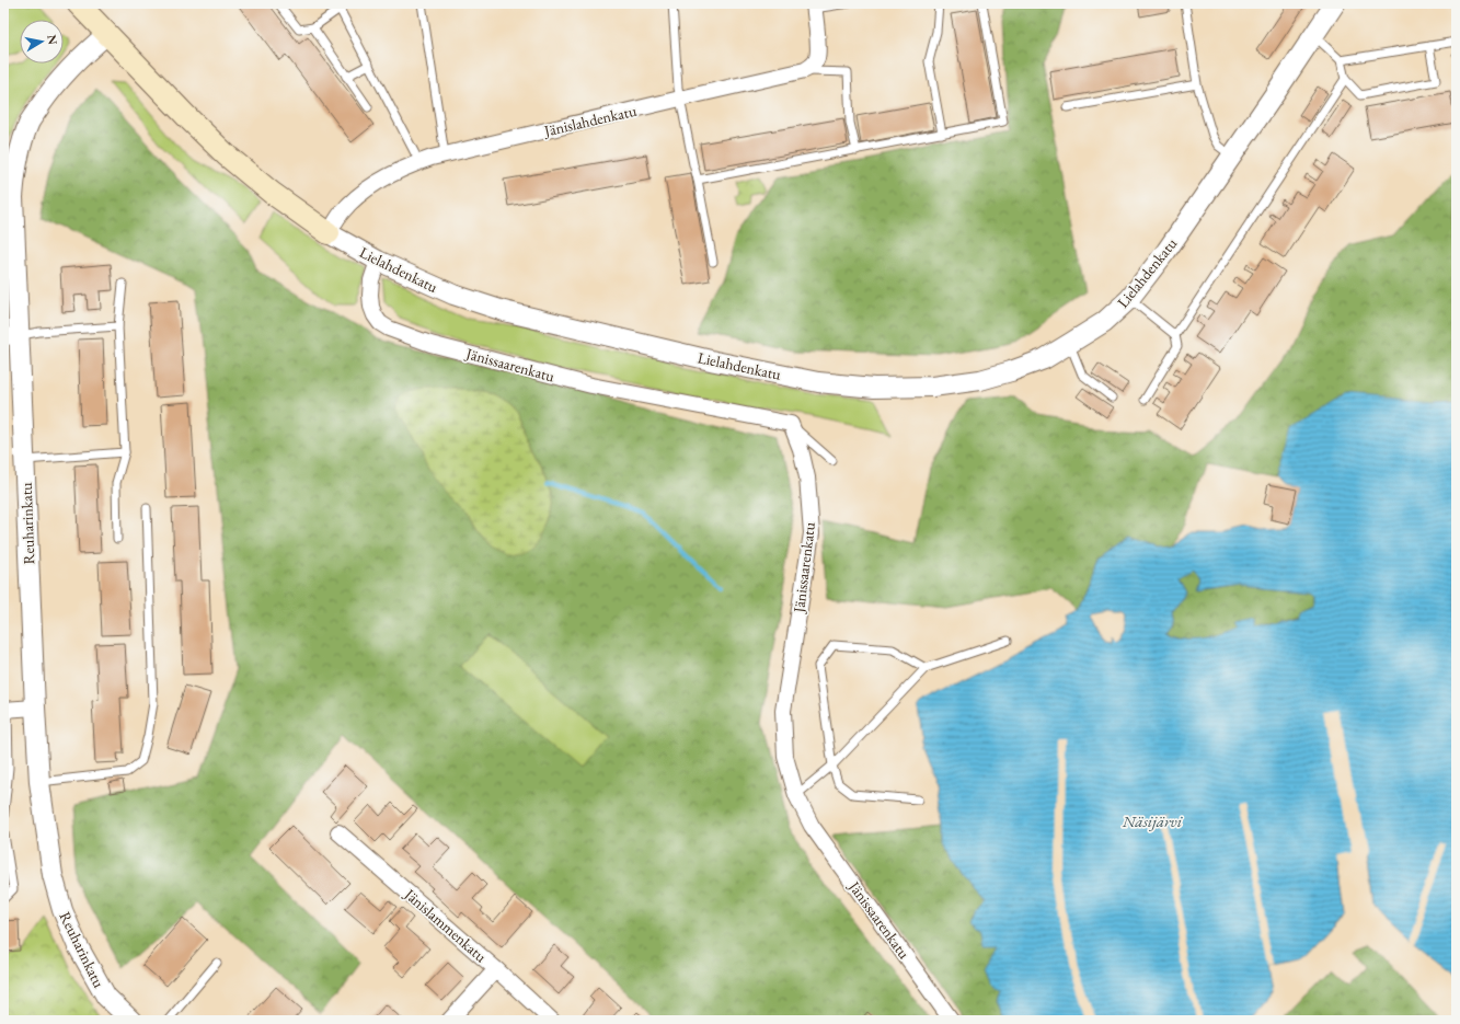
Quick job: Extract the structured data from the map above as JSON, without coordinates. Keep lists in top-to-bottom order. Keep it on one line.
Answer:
{"streets":{"main road":["Lielahdenkatu"],"street":["Jänislahdenkatu","Jänissaarenkatu","Reuharinkatu","Jänislammenkatu"]},"crossings":[["Jänislahdenkatu","Lielahdenkatu"],["Lielahdenkatu","Jänissaarenkatu"],["Lielahdenkatu","Reuharinkatu"]],"water":["Näsijärvi"],"north":"right"}
